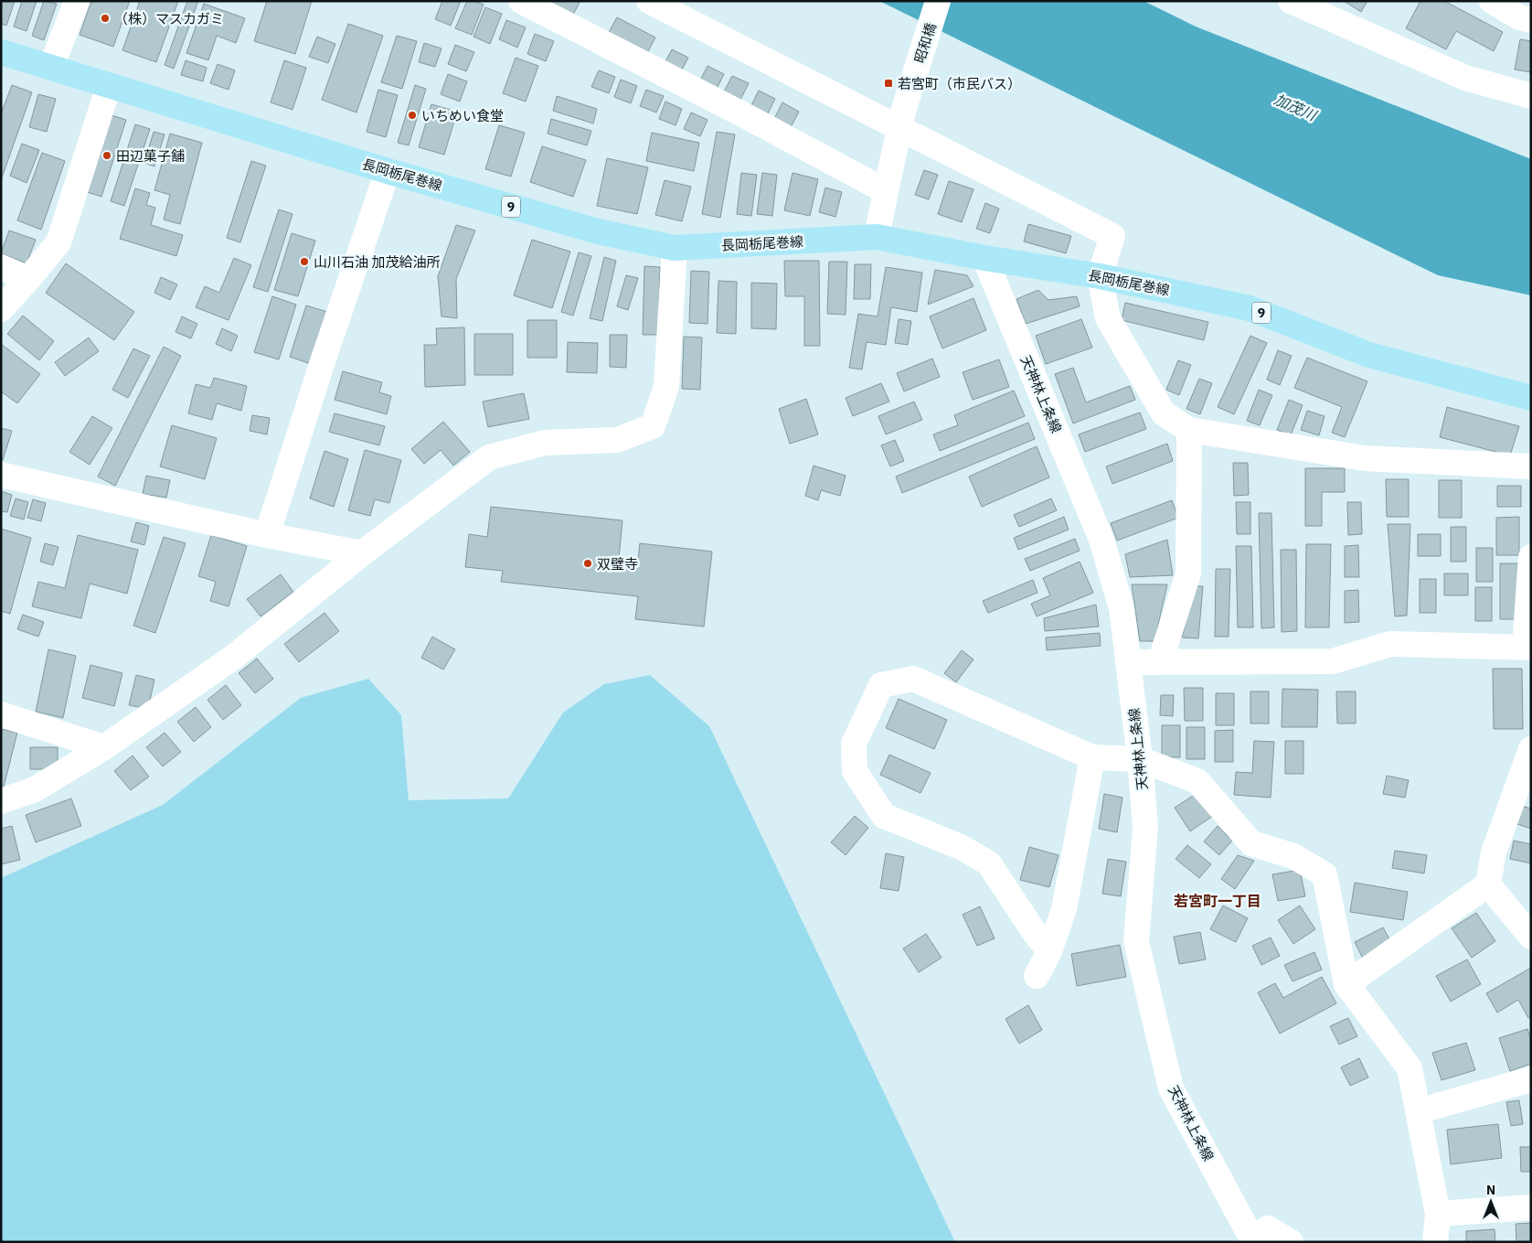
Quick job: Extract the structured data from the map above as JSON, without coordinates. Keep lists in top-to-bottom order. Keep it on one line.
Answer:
{"streets":{"main road":["長岡栃尾巻線","9"],"street":["昭和橋","天神林上条線"]},"crossings":[["昭和橋","長岡栃尾巻線"],["長岡栃尾巻線","天神林上条線"]],"districts":["若宮町一丁目"],"water":["加茂川"],"places":{"other":["（株）マスカガミ","いちめい食堂","田辺菓子舗","山川石油 加茂給油所","双璧寺"],"transit":["若宮町（市民バス）"]},"north":"top"}
